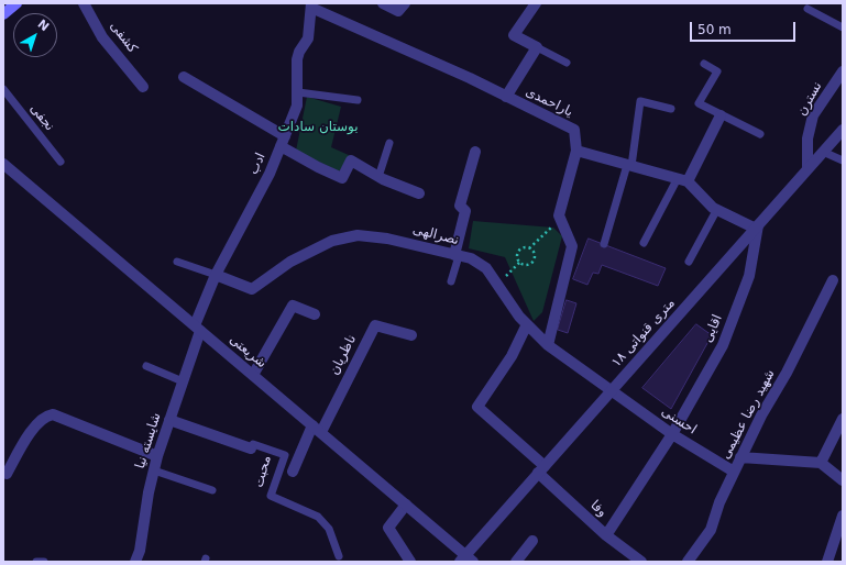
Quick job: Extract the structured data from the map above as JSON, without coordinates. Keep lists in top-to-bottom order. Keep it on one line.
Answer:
{"streets":{"street":["کشفی","نسترن","یاراحمدی","ادب","نصرالهی","اقایی","۱۸ متری قنواتی","شریعتی","ناظریان","شهید رضا عظیمی","احسنی","شایسته نیا","محبت","وفا"],"lane":["نجفی"]},"crossings":[["نسترن","۱۸ متری قنواتی"],["یاراحمدی","ادب"],["ادب","نصرالهی"],["ادب","شریعتی"],["ادب","شایسته نیا"],["نصرالهی","۱۸ متری قنواتی"],["نصرالهی","احسنی"],["نصرالهی","وفا"],["اقایی","۱۸ متری قنواتی"],["اقایی","احسنی"],["اقایی","وفا"],["۱۸ متری قنواتی","شریعتی"],["۱۸ متری قنواتی","احسنی"],["۱۸ متری قنواتی","وفا"],["شریعتی","ناظریان"],["شریعتی","شایسته نیا"],["شهید رضا عظیمی","احسنی"],["شایسته نیا","محبت"]],"parks":["بوستان سادات"],"scale_bar":"50 m","north":"top right"}
